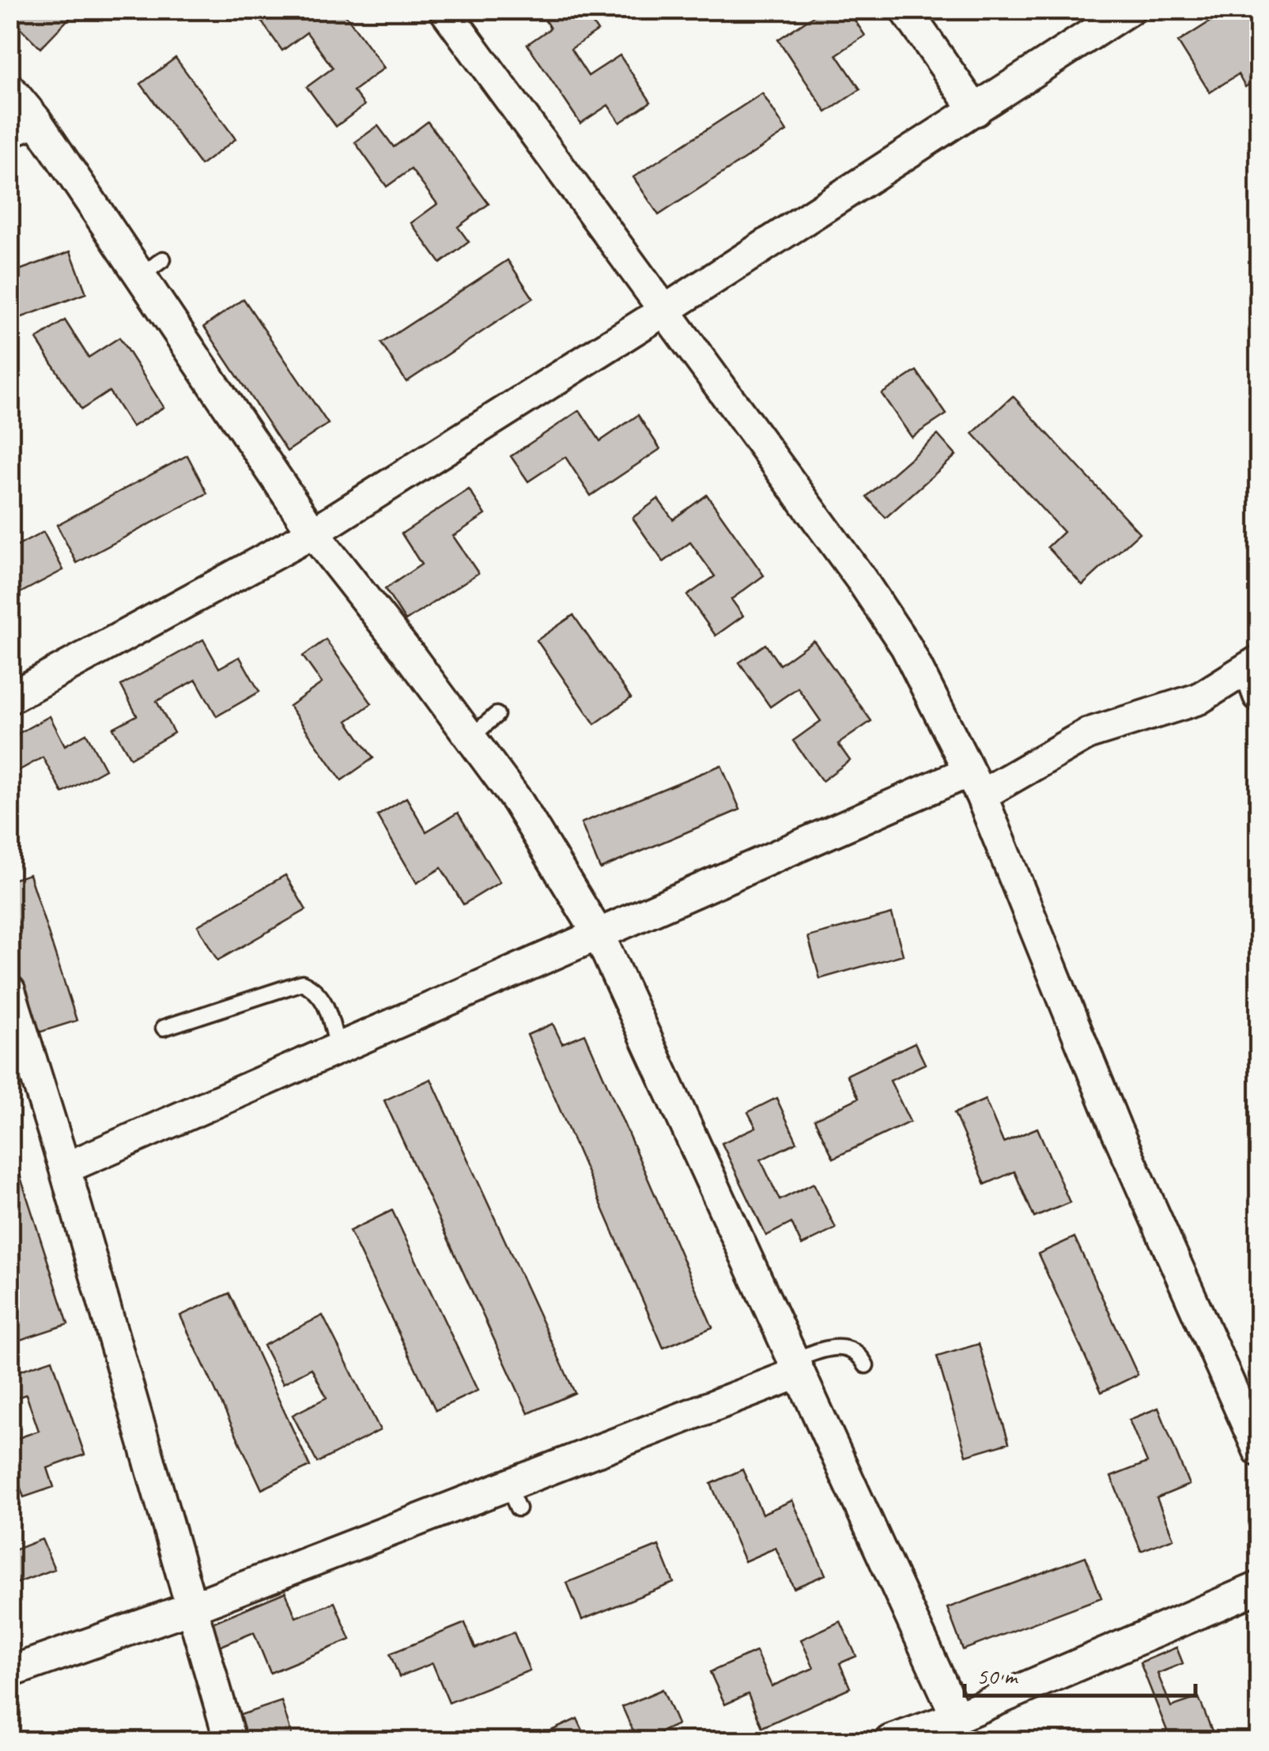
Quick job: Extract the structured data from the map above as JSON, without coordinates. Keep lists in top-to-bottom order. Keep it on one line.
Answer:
{"scale_bar":"50 m"}
